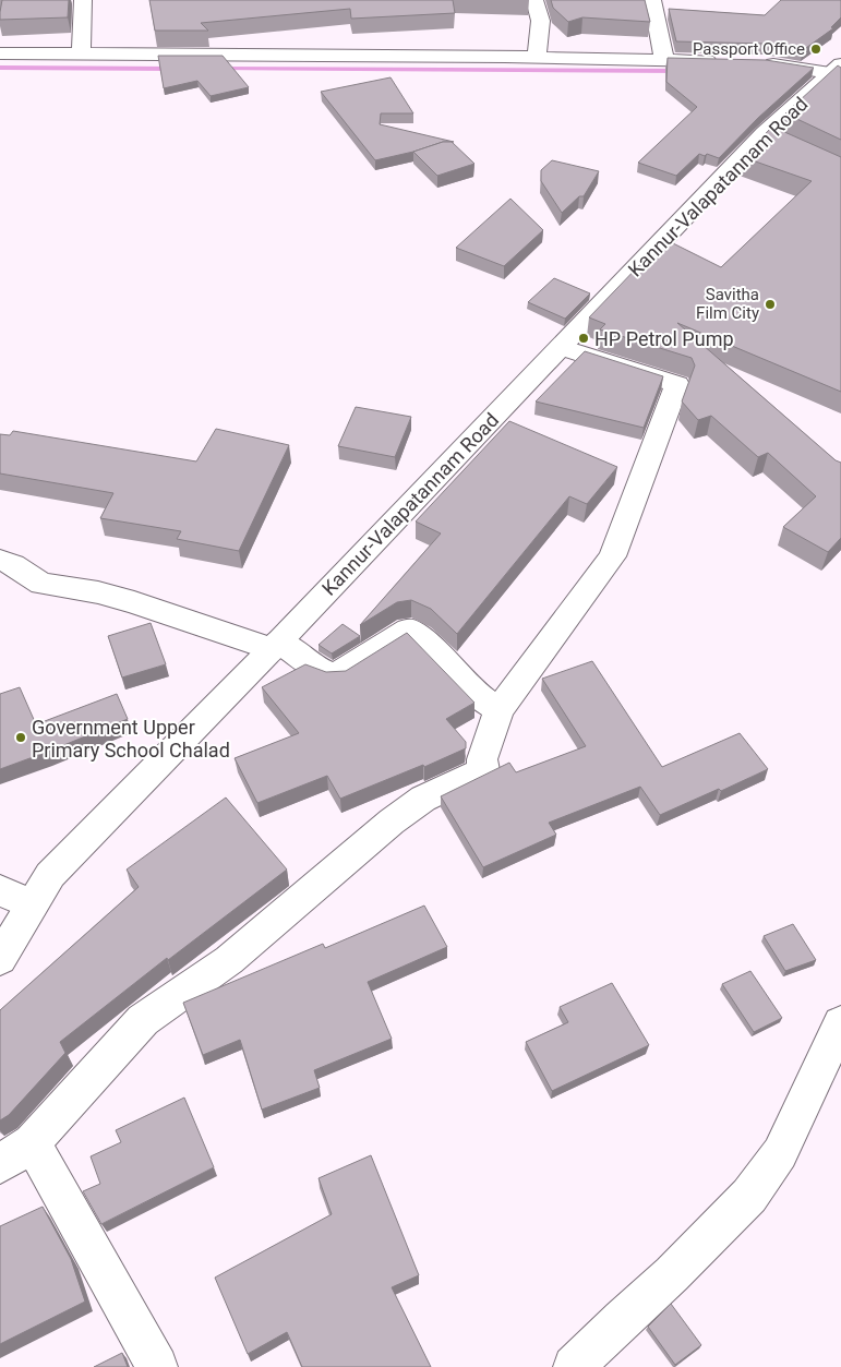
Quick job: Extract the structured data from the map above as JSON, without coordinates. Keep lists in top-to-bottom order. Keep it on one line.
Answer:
{"streets":{"street":["Kannur-Valapatannam Road"]},"places":["Passport Office","Savitha Film City","HP Petrol Pump","Government Upper Primary School Chalad"]}
